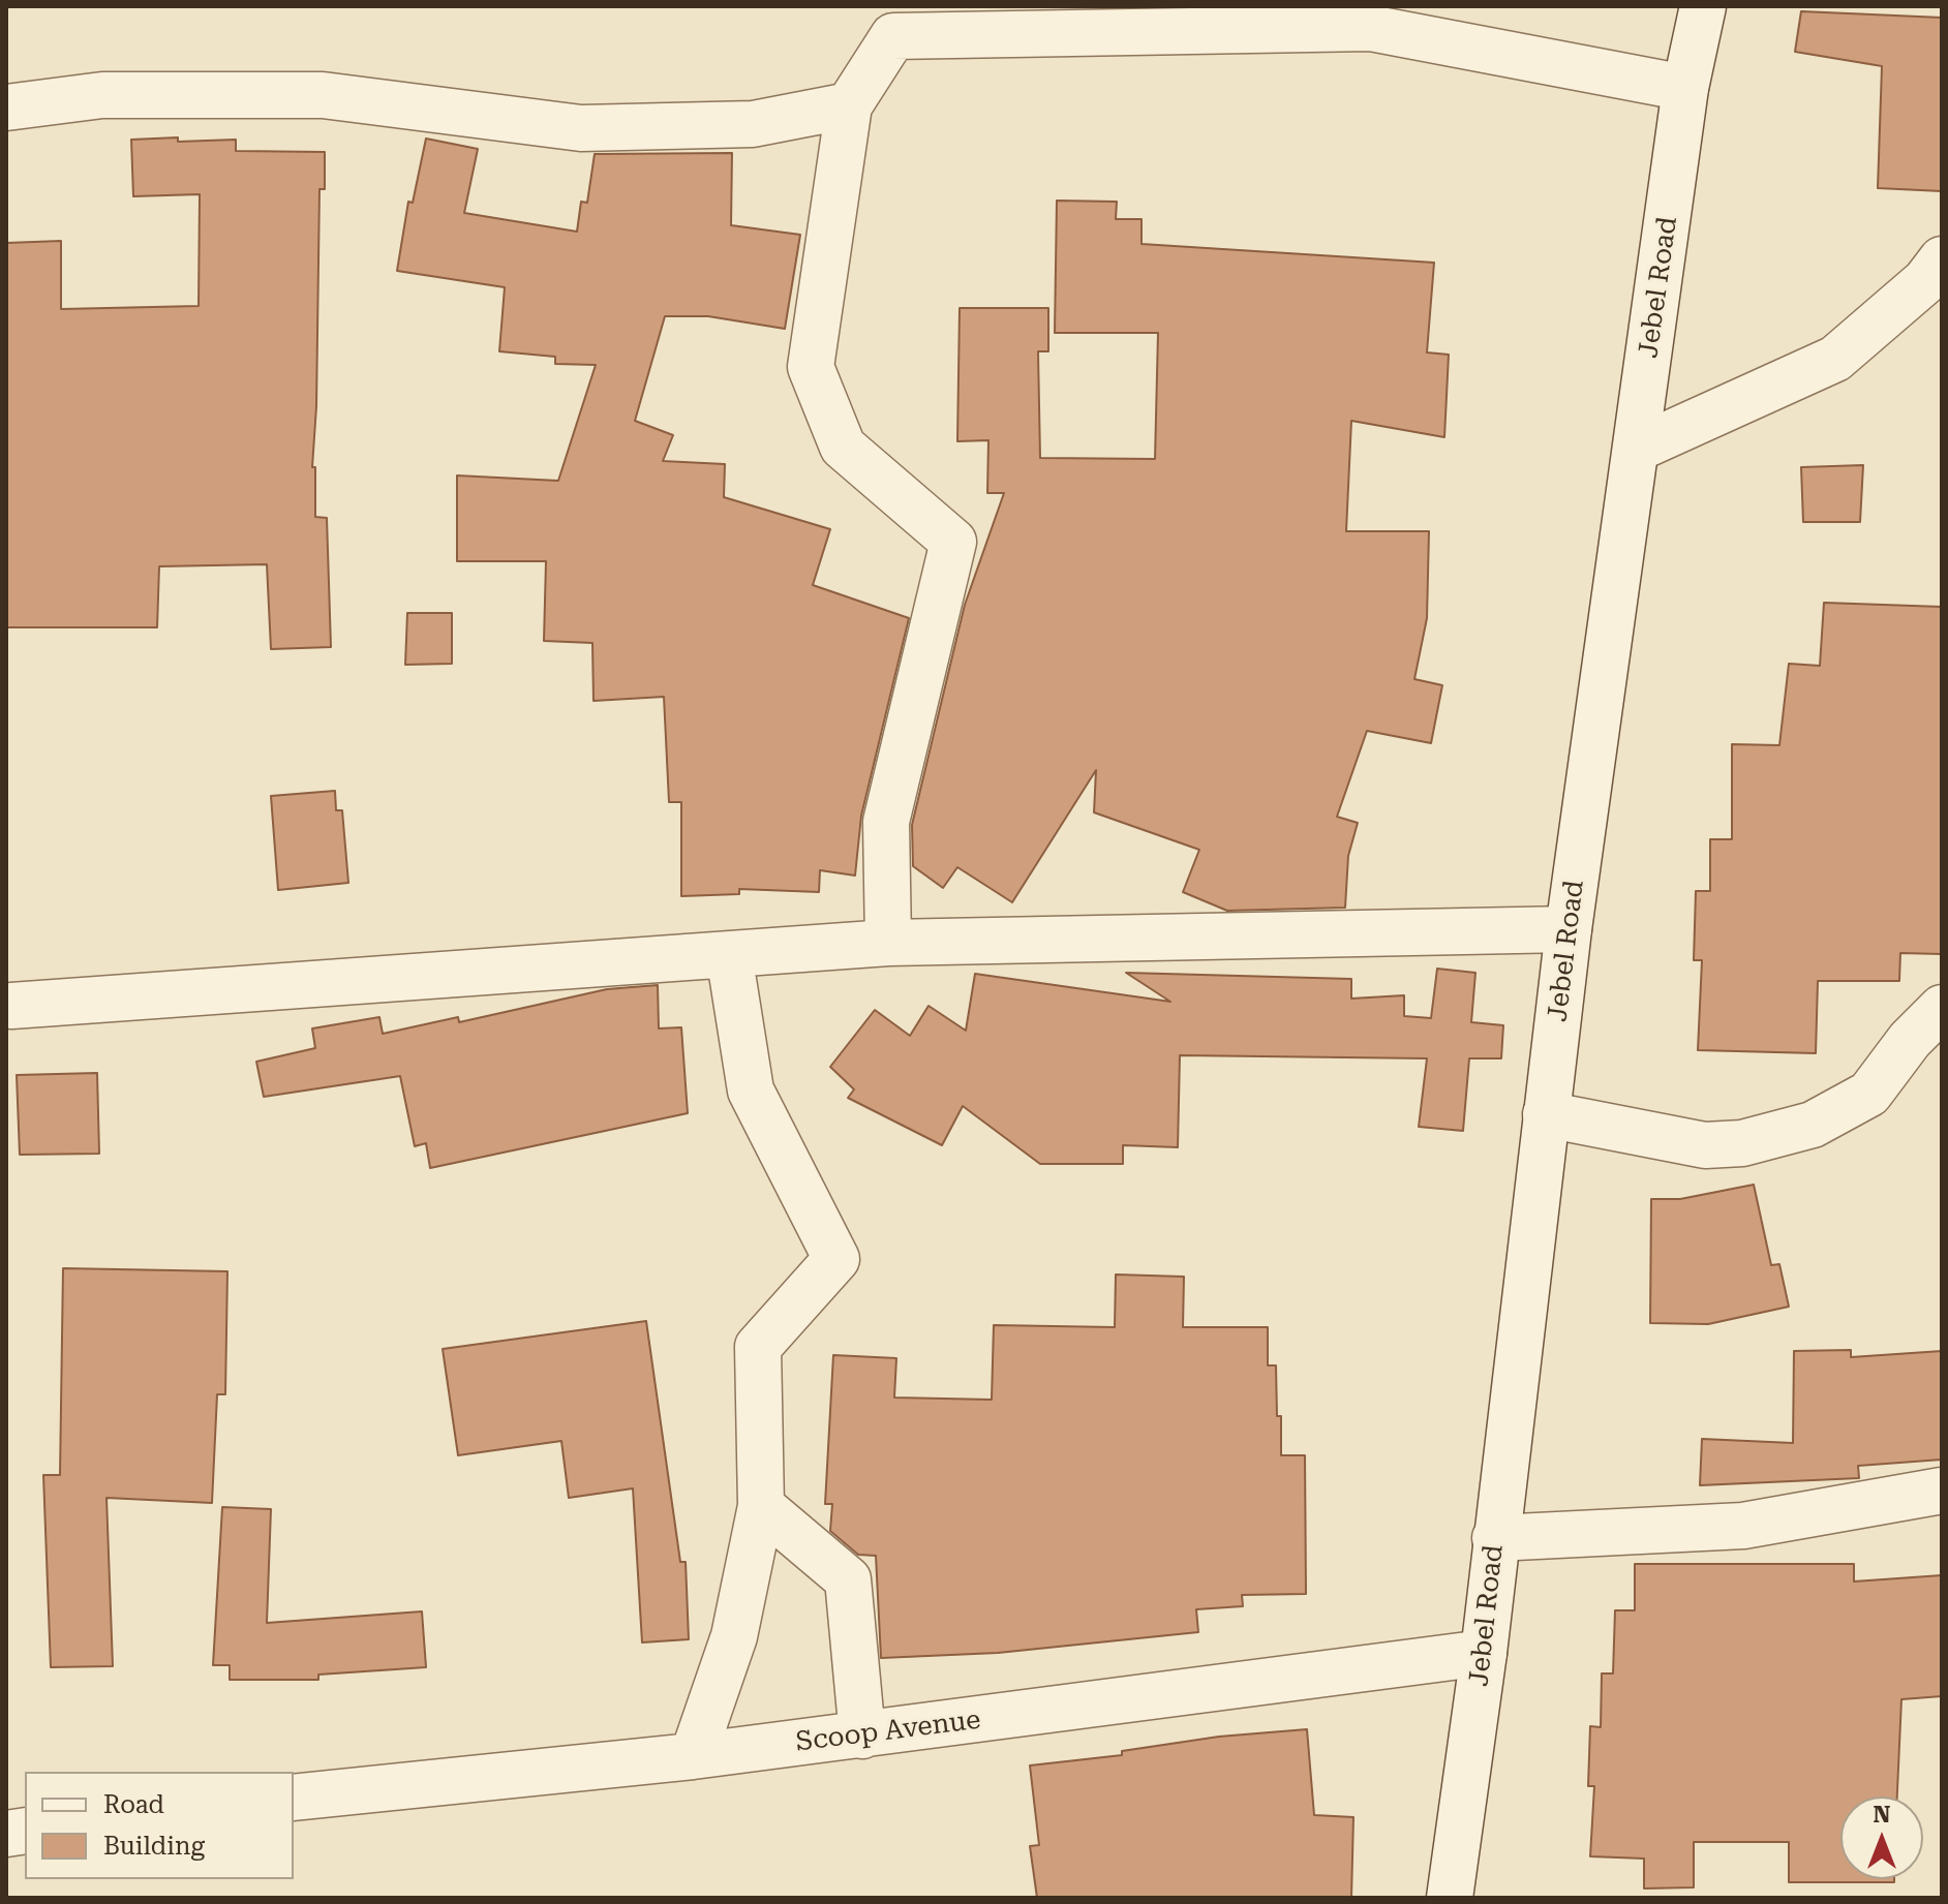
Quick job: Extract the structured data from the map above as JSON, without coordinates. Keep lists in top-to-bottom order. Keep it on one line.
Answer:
{"streets":{"street":["Jebel Road","Scoop Avenue"]},"crossings":[["Jebel Road","Scoop Avenue"]],"legend":["Road","Building"],"north":"top"}
